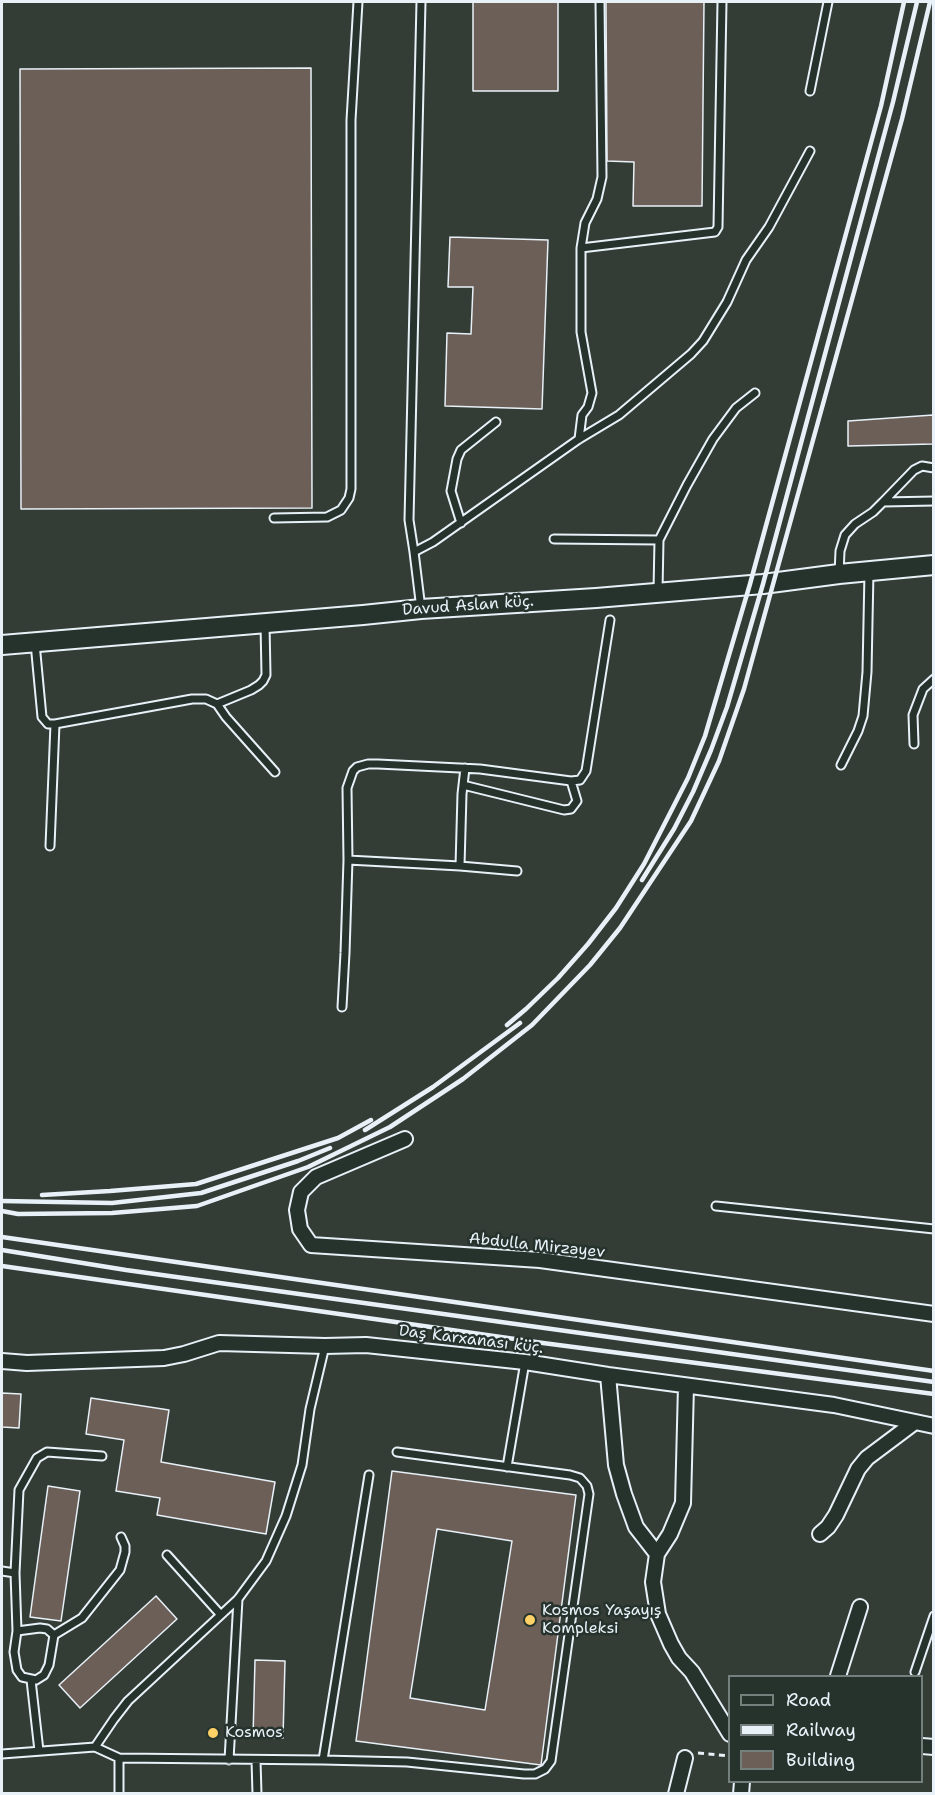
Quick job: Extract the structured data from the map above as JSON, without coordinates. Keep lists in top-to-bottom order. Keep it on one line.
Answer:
{"streets":{"street":["Davud Aslan küç.","Abdulla Mirzəyev","Daş Karxanası küç."]},"places":["Kosmos Yaşayış Kompleksi","Kosmos"],"legend":["Road","Railway","Building"]}
